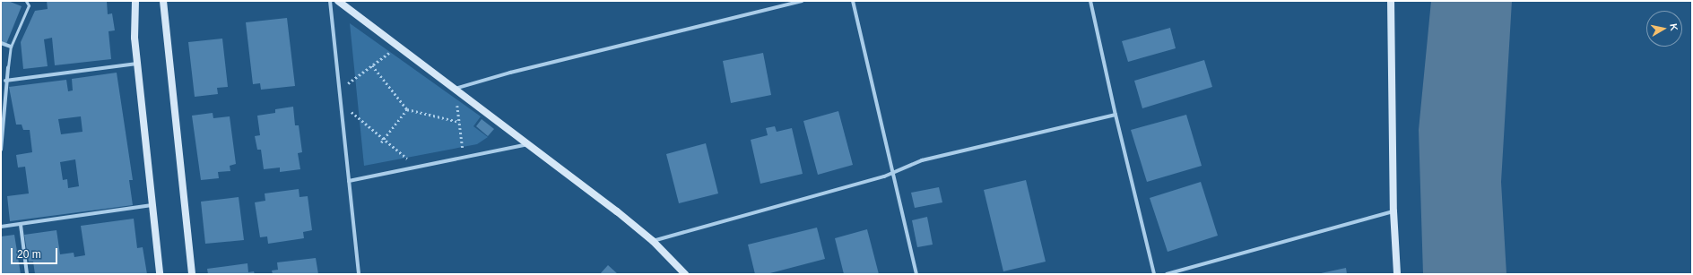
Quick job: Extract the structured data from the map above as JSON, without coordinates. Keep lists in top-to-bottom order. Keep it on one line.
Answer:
{"scale_bar":"20 m","north":"right"}
